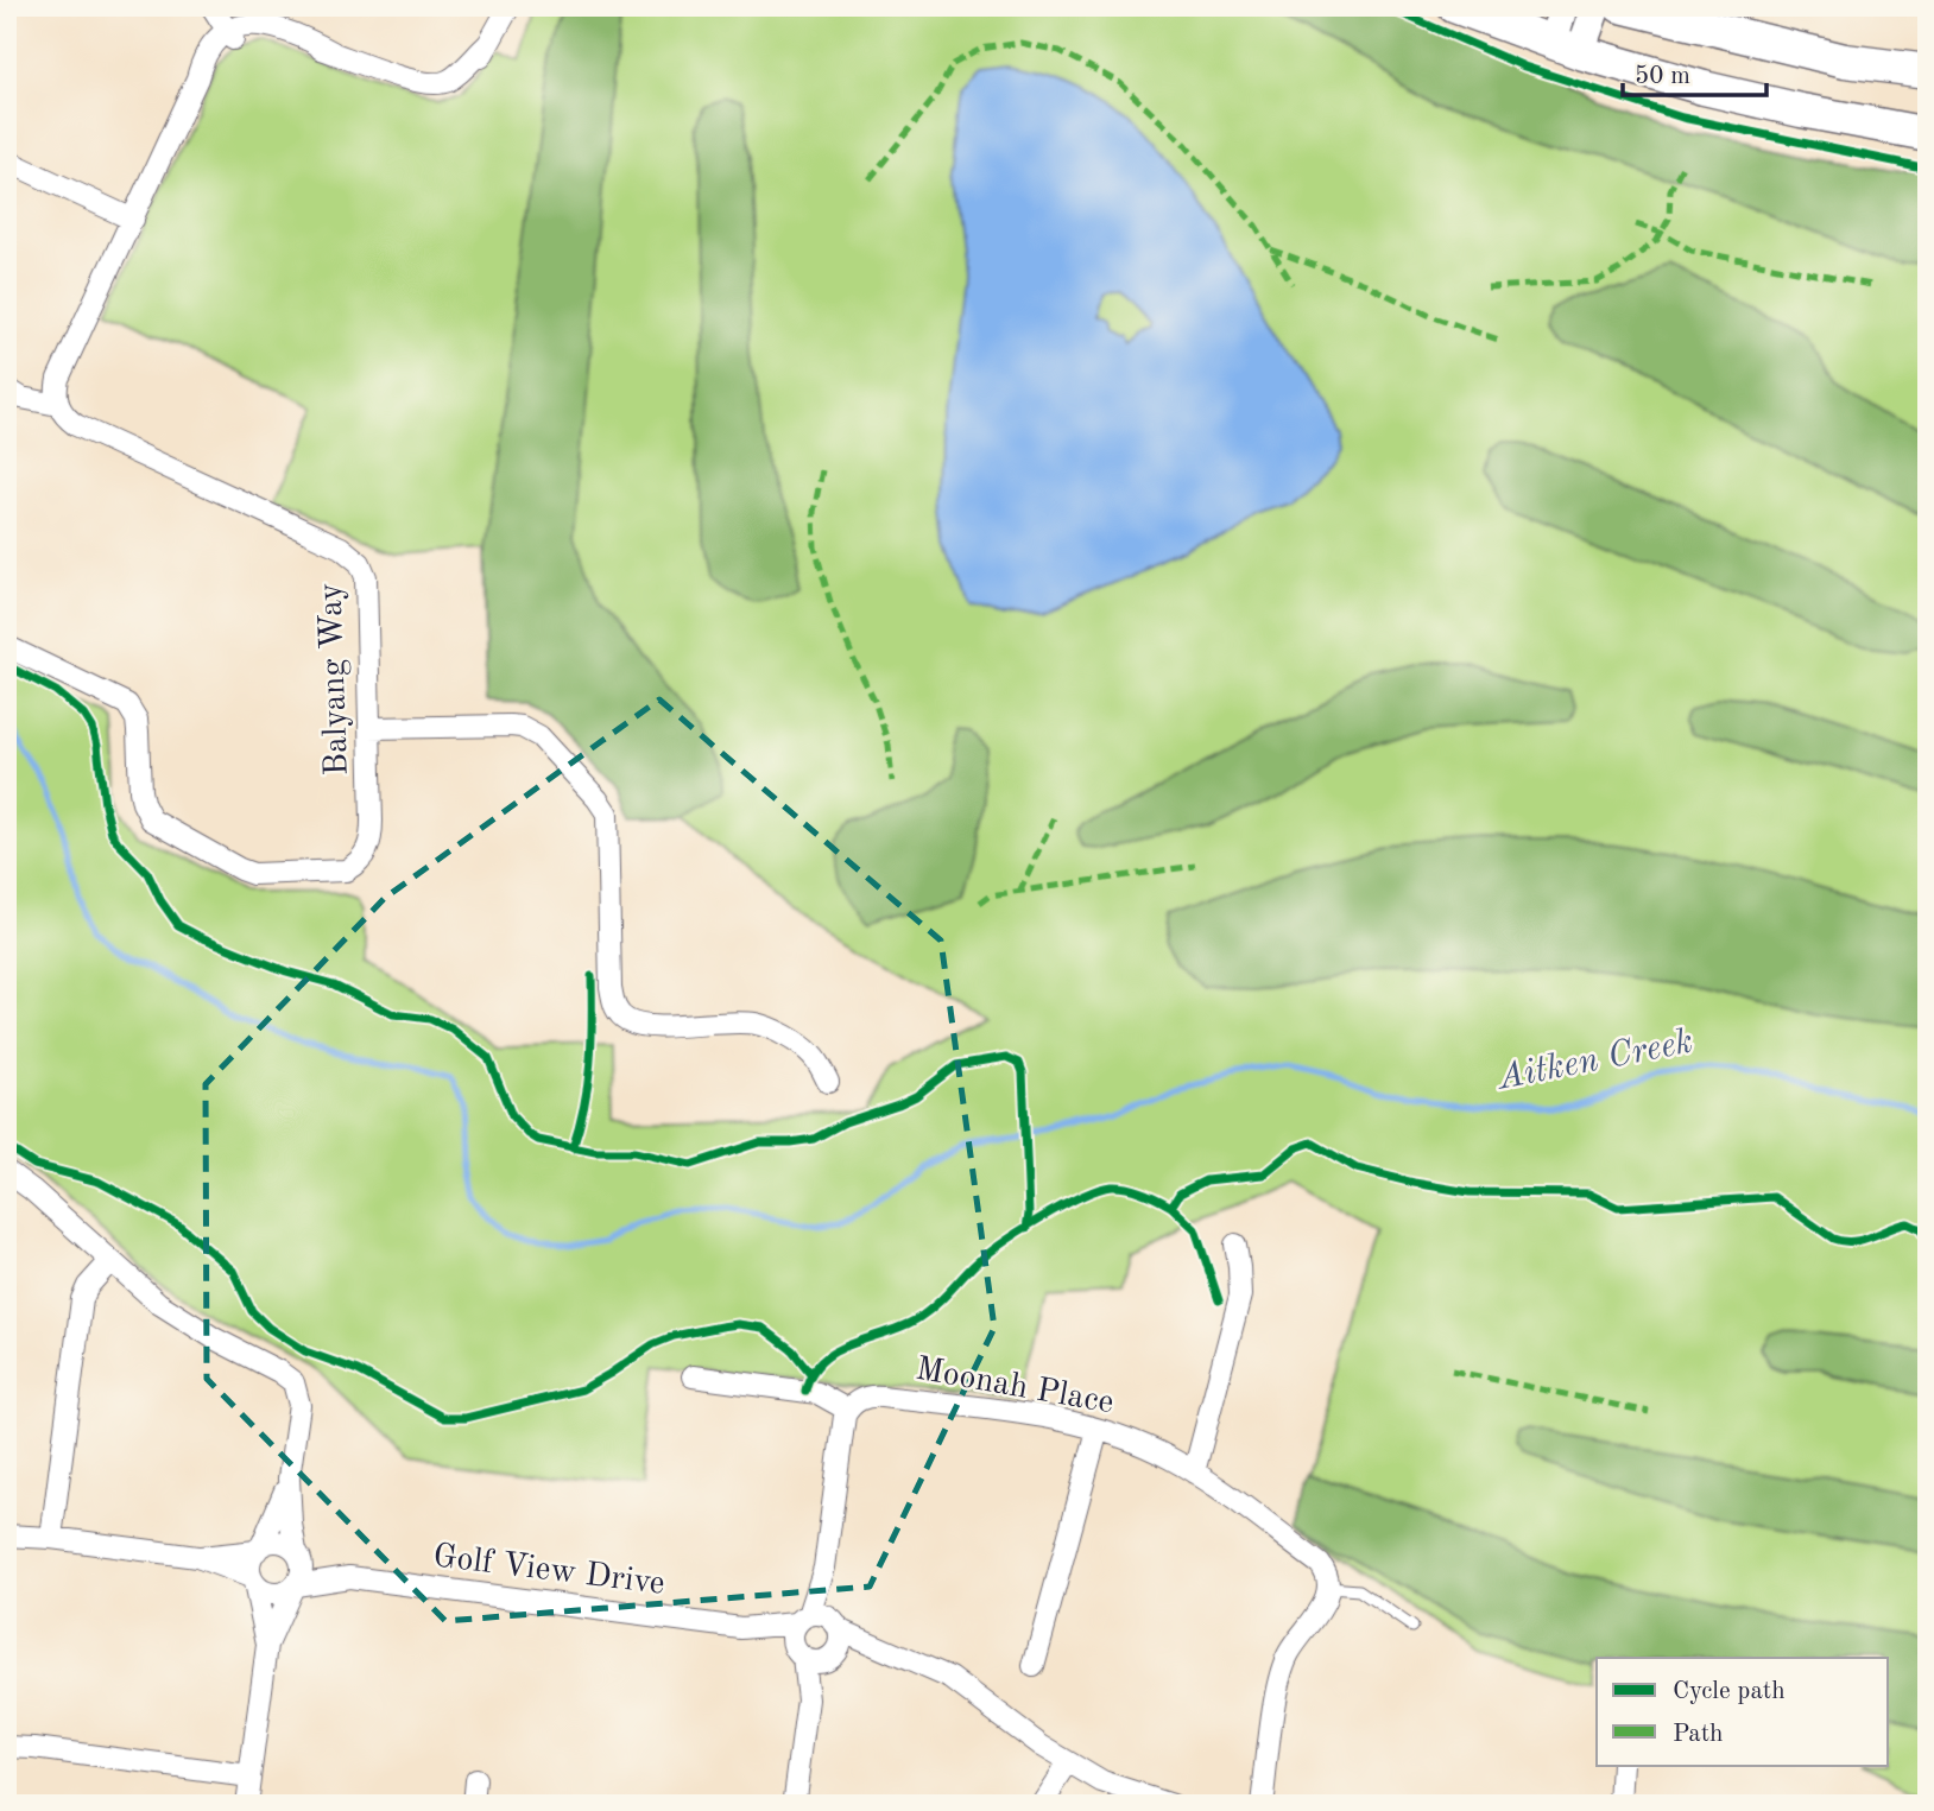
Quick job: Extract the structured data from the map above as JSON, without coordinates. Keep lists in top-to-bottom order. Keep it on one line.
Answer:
{"streets":{"street":["Balyang Way","Moonah Place","Golf View Drive"]},"water":["Aitken Creek"],"legend":["Cycle path","Path"],"scale_bar":"50 m"}
